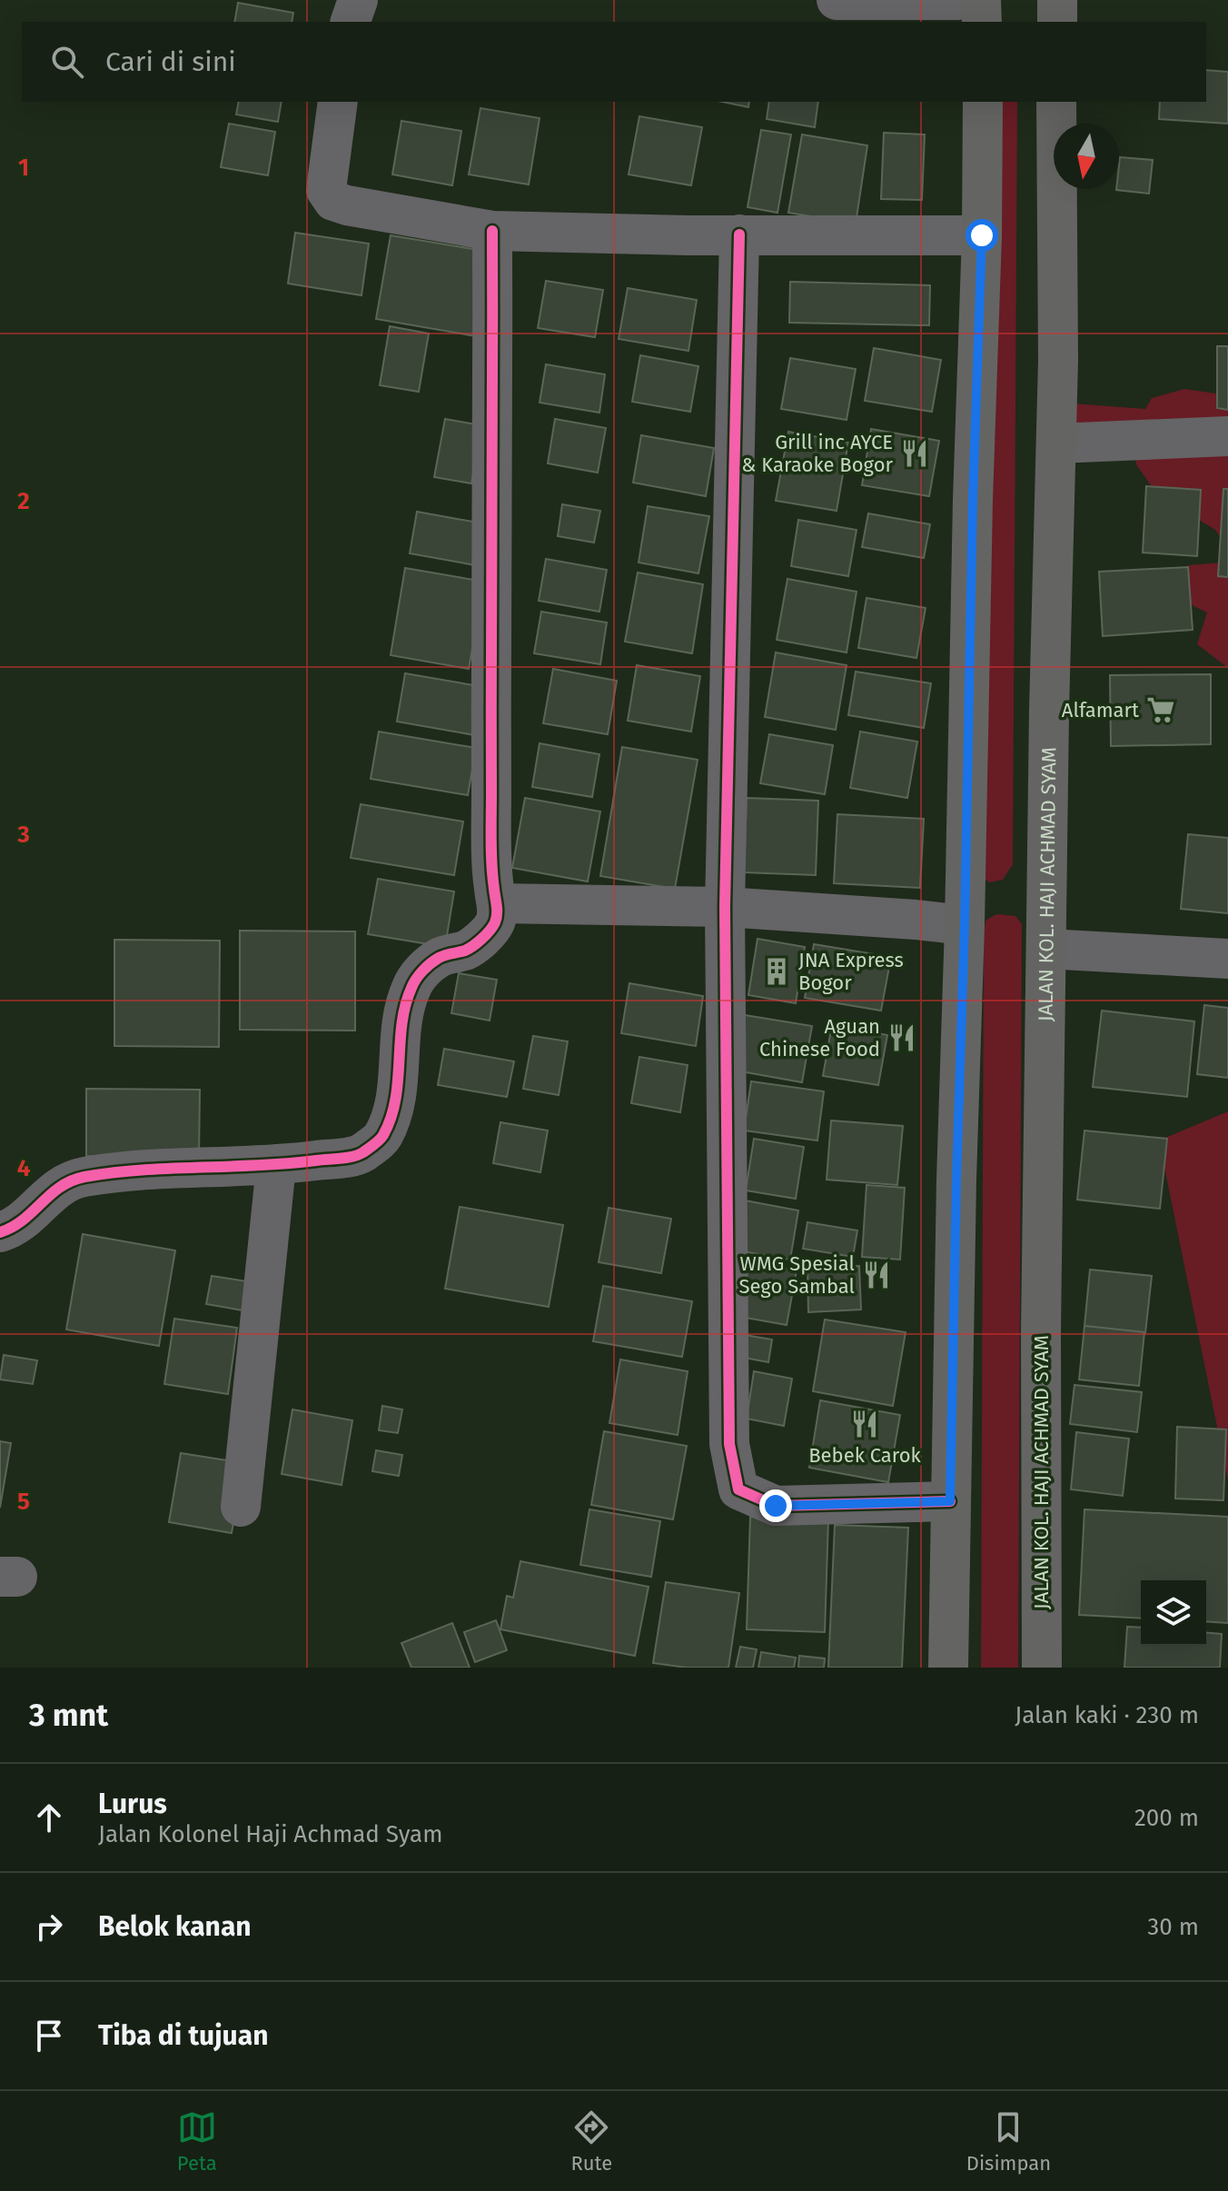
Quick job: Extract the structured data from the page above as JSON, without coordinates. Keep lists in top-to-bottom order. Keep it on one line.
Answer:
{"streets":{"main road":["JALAN KOL. HAJI ACHMAD SYAM"]},"places":{"restaurant":["Grill inc AYCE & Karaoke Bogor","Aguan Chinese Food","WMG Spesial Sego Sambal","Bebek Carok"],"supermarket":["Alfamart"],"building":["JNA Express Bogor"]},"north":"bottom","page":{"search":"Cari di sini","heading":["3 mnt","Jalan kaki · 230 m"],"list":[["Lurus","Jalan Kolonel Haji Achmad Syam","200 m"],["Belok kanan","30 m"],"Tiba di tujuan"],"nav":["Peta","Rute","Disimpan"]},"grid":{"rows":["1","2","3","4","5"]}}
